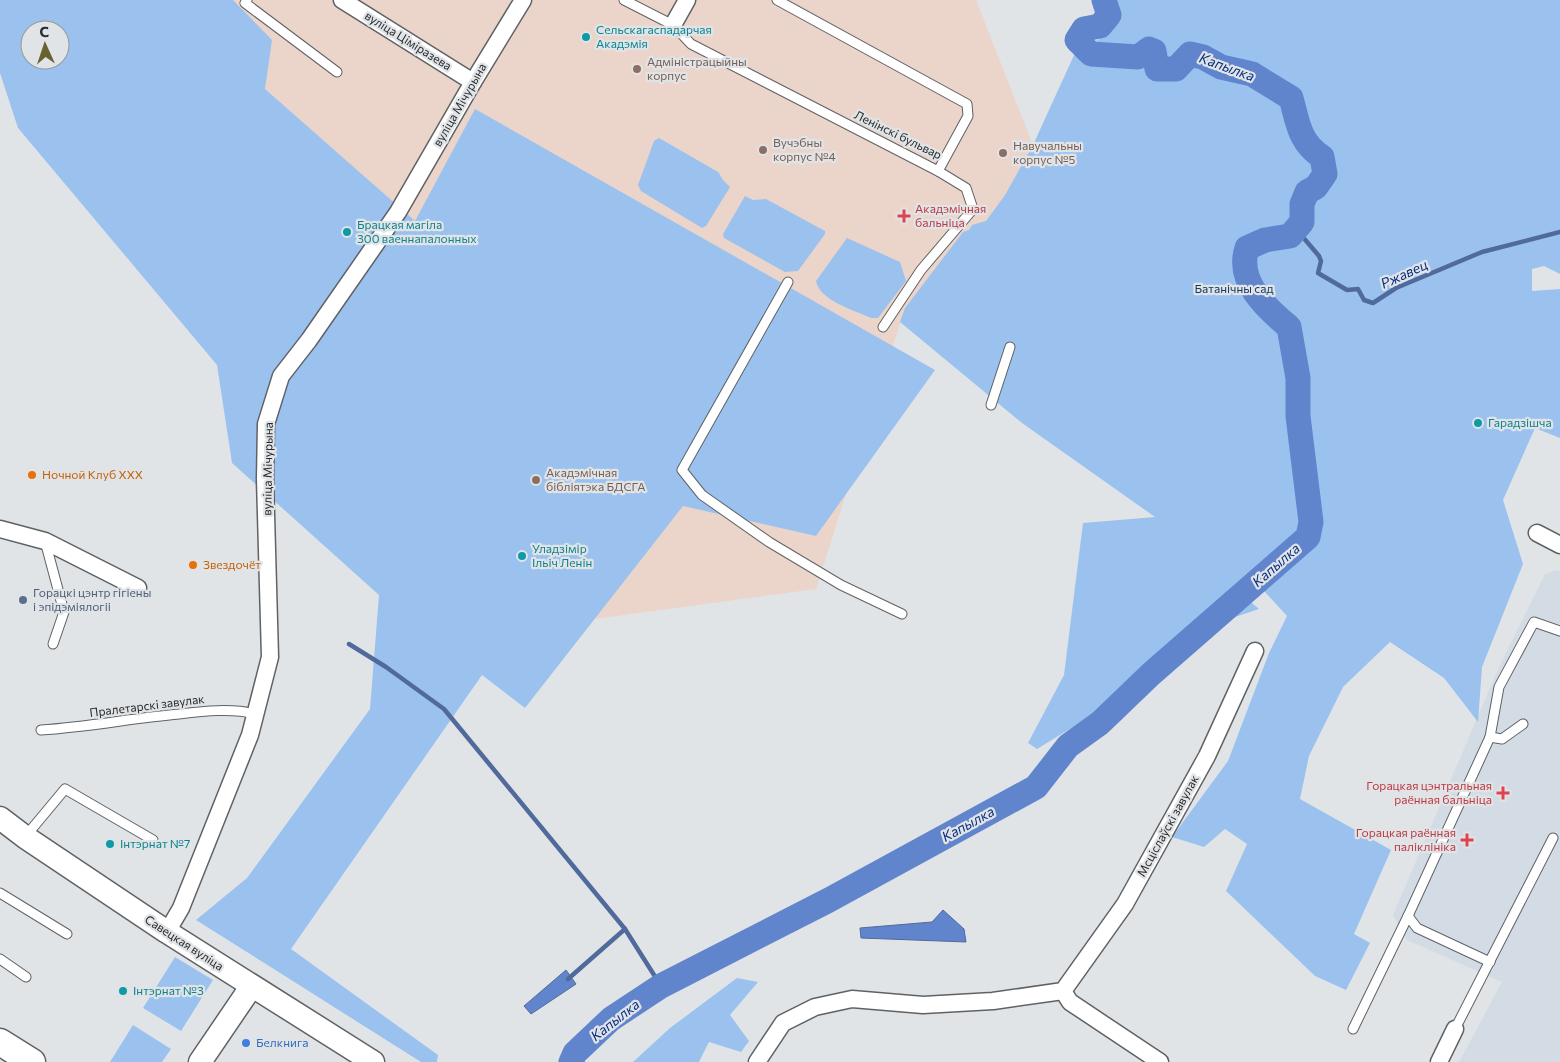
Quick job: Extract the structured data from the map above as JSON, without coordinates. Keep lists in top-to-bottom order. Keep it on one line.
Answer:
{"streets":{"main road":["Савецкая вуліца"],"street":["вуліца Ціміразева","вуліца Мічурына","Мсціслаўскі завулак"],"lane":["Ленінскі бульвар","Пралетарскі завулак"]},"crossings":[["вуліца Ціміразева","вуліца Мічурына"],["вуліца Мічурына","Пралетарскі завулак"],["вуліца Мічурына","Савецкая вуліца"]],"water":["Капылка","Ржавец"],"parks":["Батанічны сад"],"places":{"other":["Сельскагаспадарчая Акадэмія","Адміністрацыйны корпус","Вучэбны корпус №4","Навучальны корпус №5","Брацкая магіла 300 ваеннапалонных","Гарадзішча","Ночной Клуб ХХХ","Акадэмічная бібліятэка БДСГА","Уладзімір Ільіч Ленін","Звездочёт","Горацкі цэнтр гігіены і эпідэміялогіі","Інтэрнат №7","Інтэрнат №3","Белкнига"],"health":["Акадэмічная бальніца","Горацкая цэнтральная раённая бальніца","Горацкая раённая паліклініка"]},"north":"top"}
